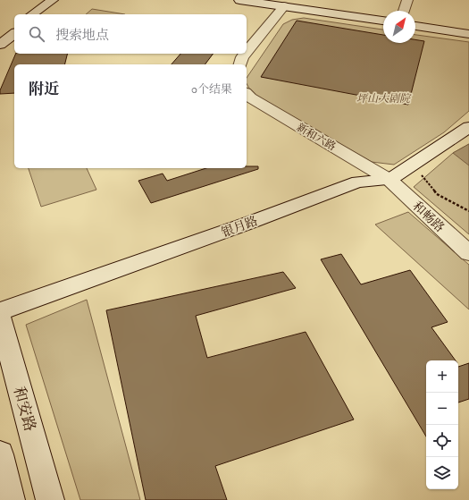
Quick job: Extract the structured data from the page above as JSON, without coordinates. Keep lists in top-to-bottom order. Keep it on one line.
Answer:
{"streets":{"street":["新和六路","和畅路","银月路","和安路"]},"crossings":[["新和六路","和畅路"],["新和六路","银月路"],["和畅路","银月路"]],"parks":["坪山大剧院"],"north":"top right","page":{"search":"搜索地点","heading":["附近","0个结果"],"map_buttons":["+","−"]}}
